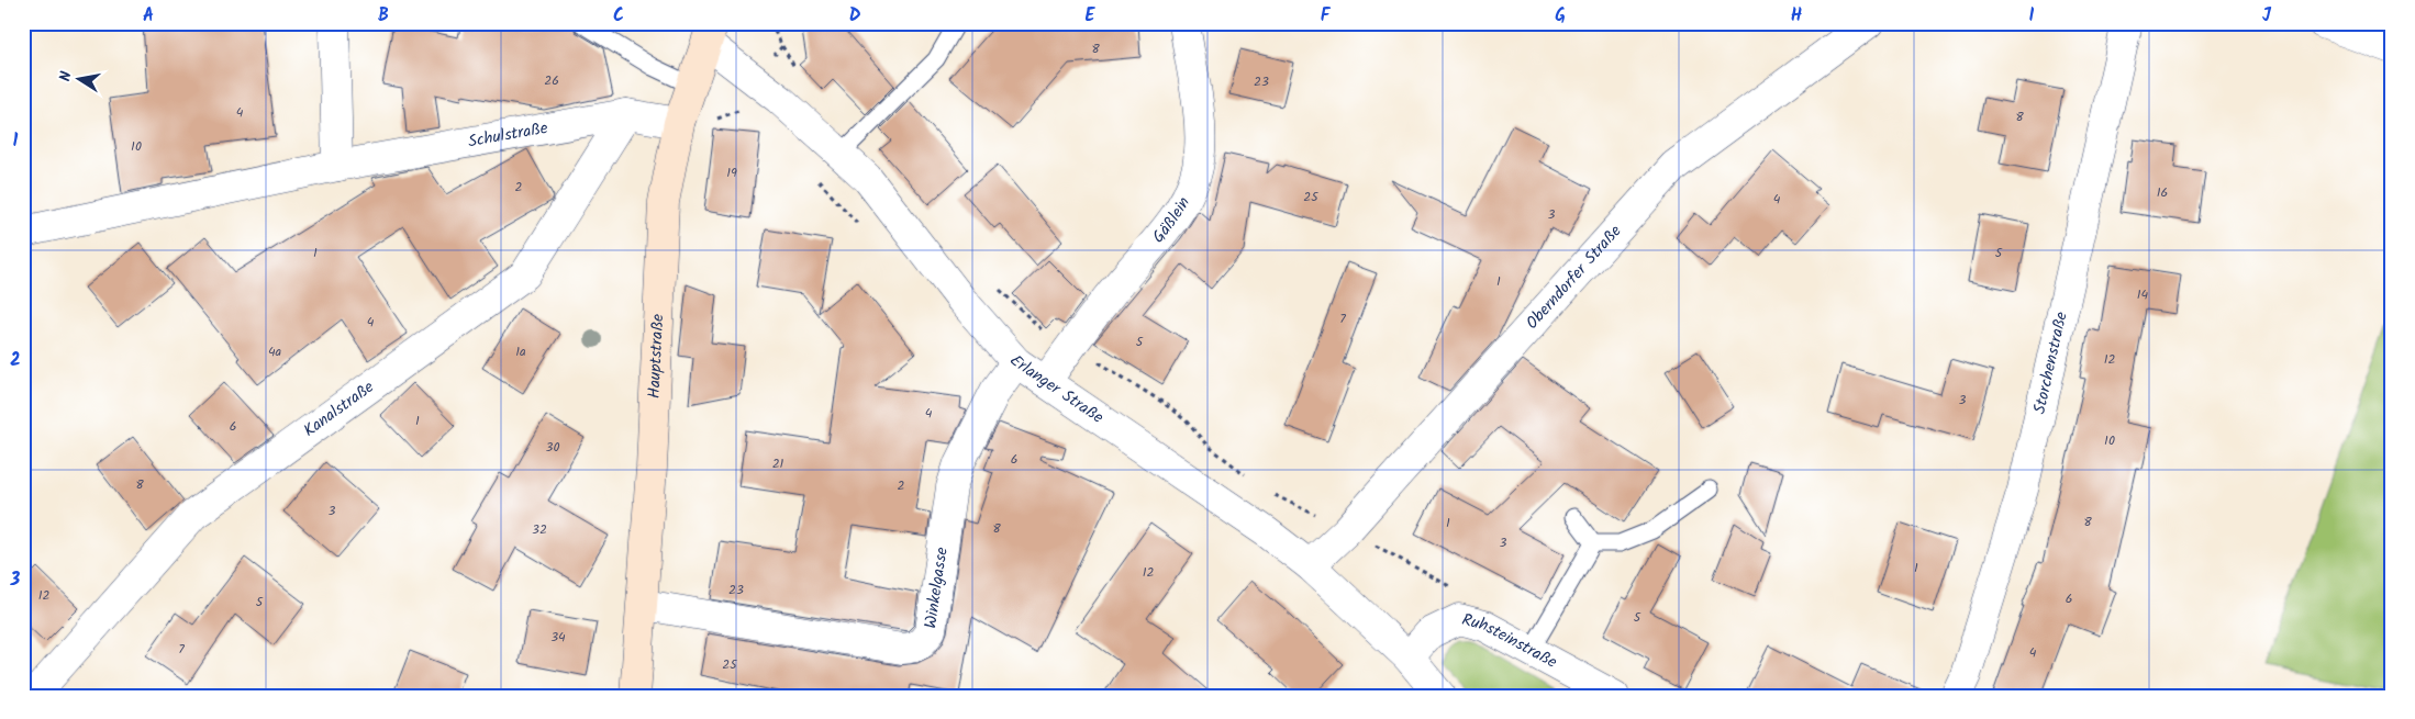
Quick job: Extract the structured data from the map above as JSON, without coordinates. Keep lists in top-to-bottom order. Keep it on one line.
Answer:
{"streets":{"street":["Schulstraße","Gäßlein","Oberndorfer Straße","Hauptstraße","Storchenstraße","Erlanger Straße","Kanalstraße","Winkelgasse","Ruhsteinstraße"]},"crossings":[["Schulstraße","Hauptstraße"],["Schulstraße","Kanalstraße"],["Gäßlein","Erlanger Straße"],["Oberndorfer Straße","Erlanger Straße"],["Hauptstraße","Erlanger Straße"],["Hauptstraße","Winkelgasse"],["Erlanger Straße","Winkelgasse"],["Erlanger Straße","Ruhsteinstraße"]],"house_numbers":["8","26","23","4","8","10","19","2","16","25","4","3","1","5","1","14","7","4","5","4a","1a","12","3","4","1","6","10","30","6","21","8","2","3","8","1","8","32","3","1","12","23","12","6","5","5","34","7","4","25"],"north":"left","grid":{"columns":["A","B","C","D","E","F","G","H","I","J"],"rows":["1","2","3"]}}
